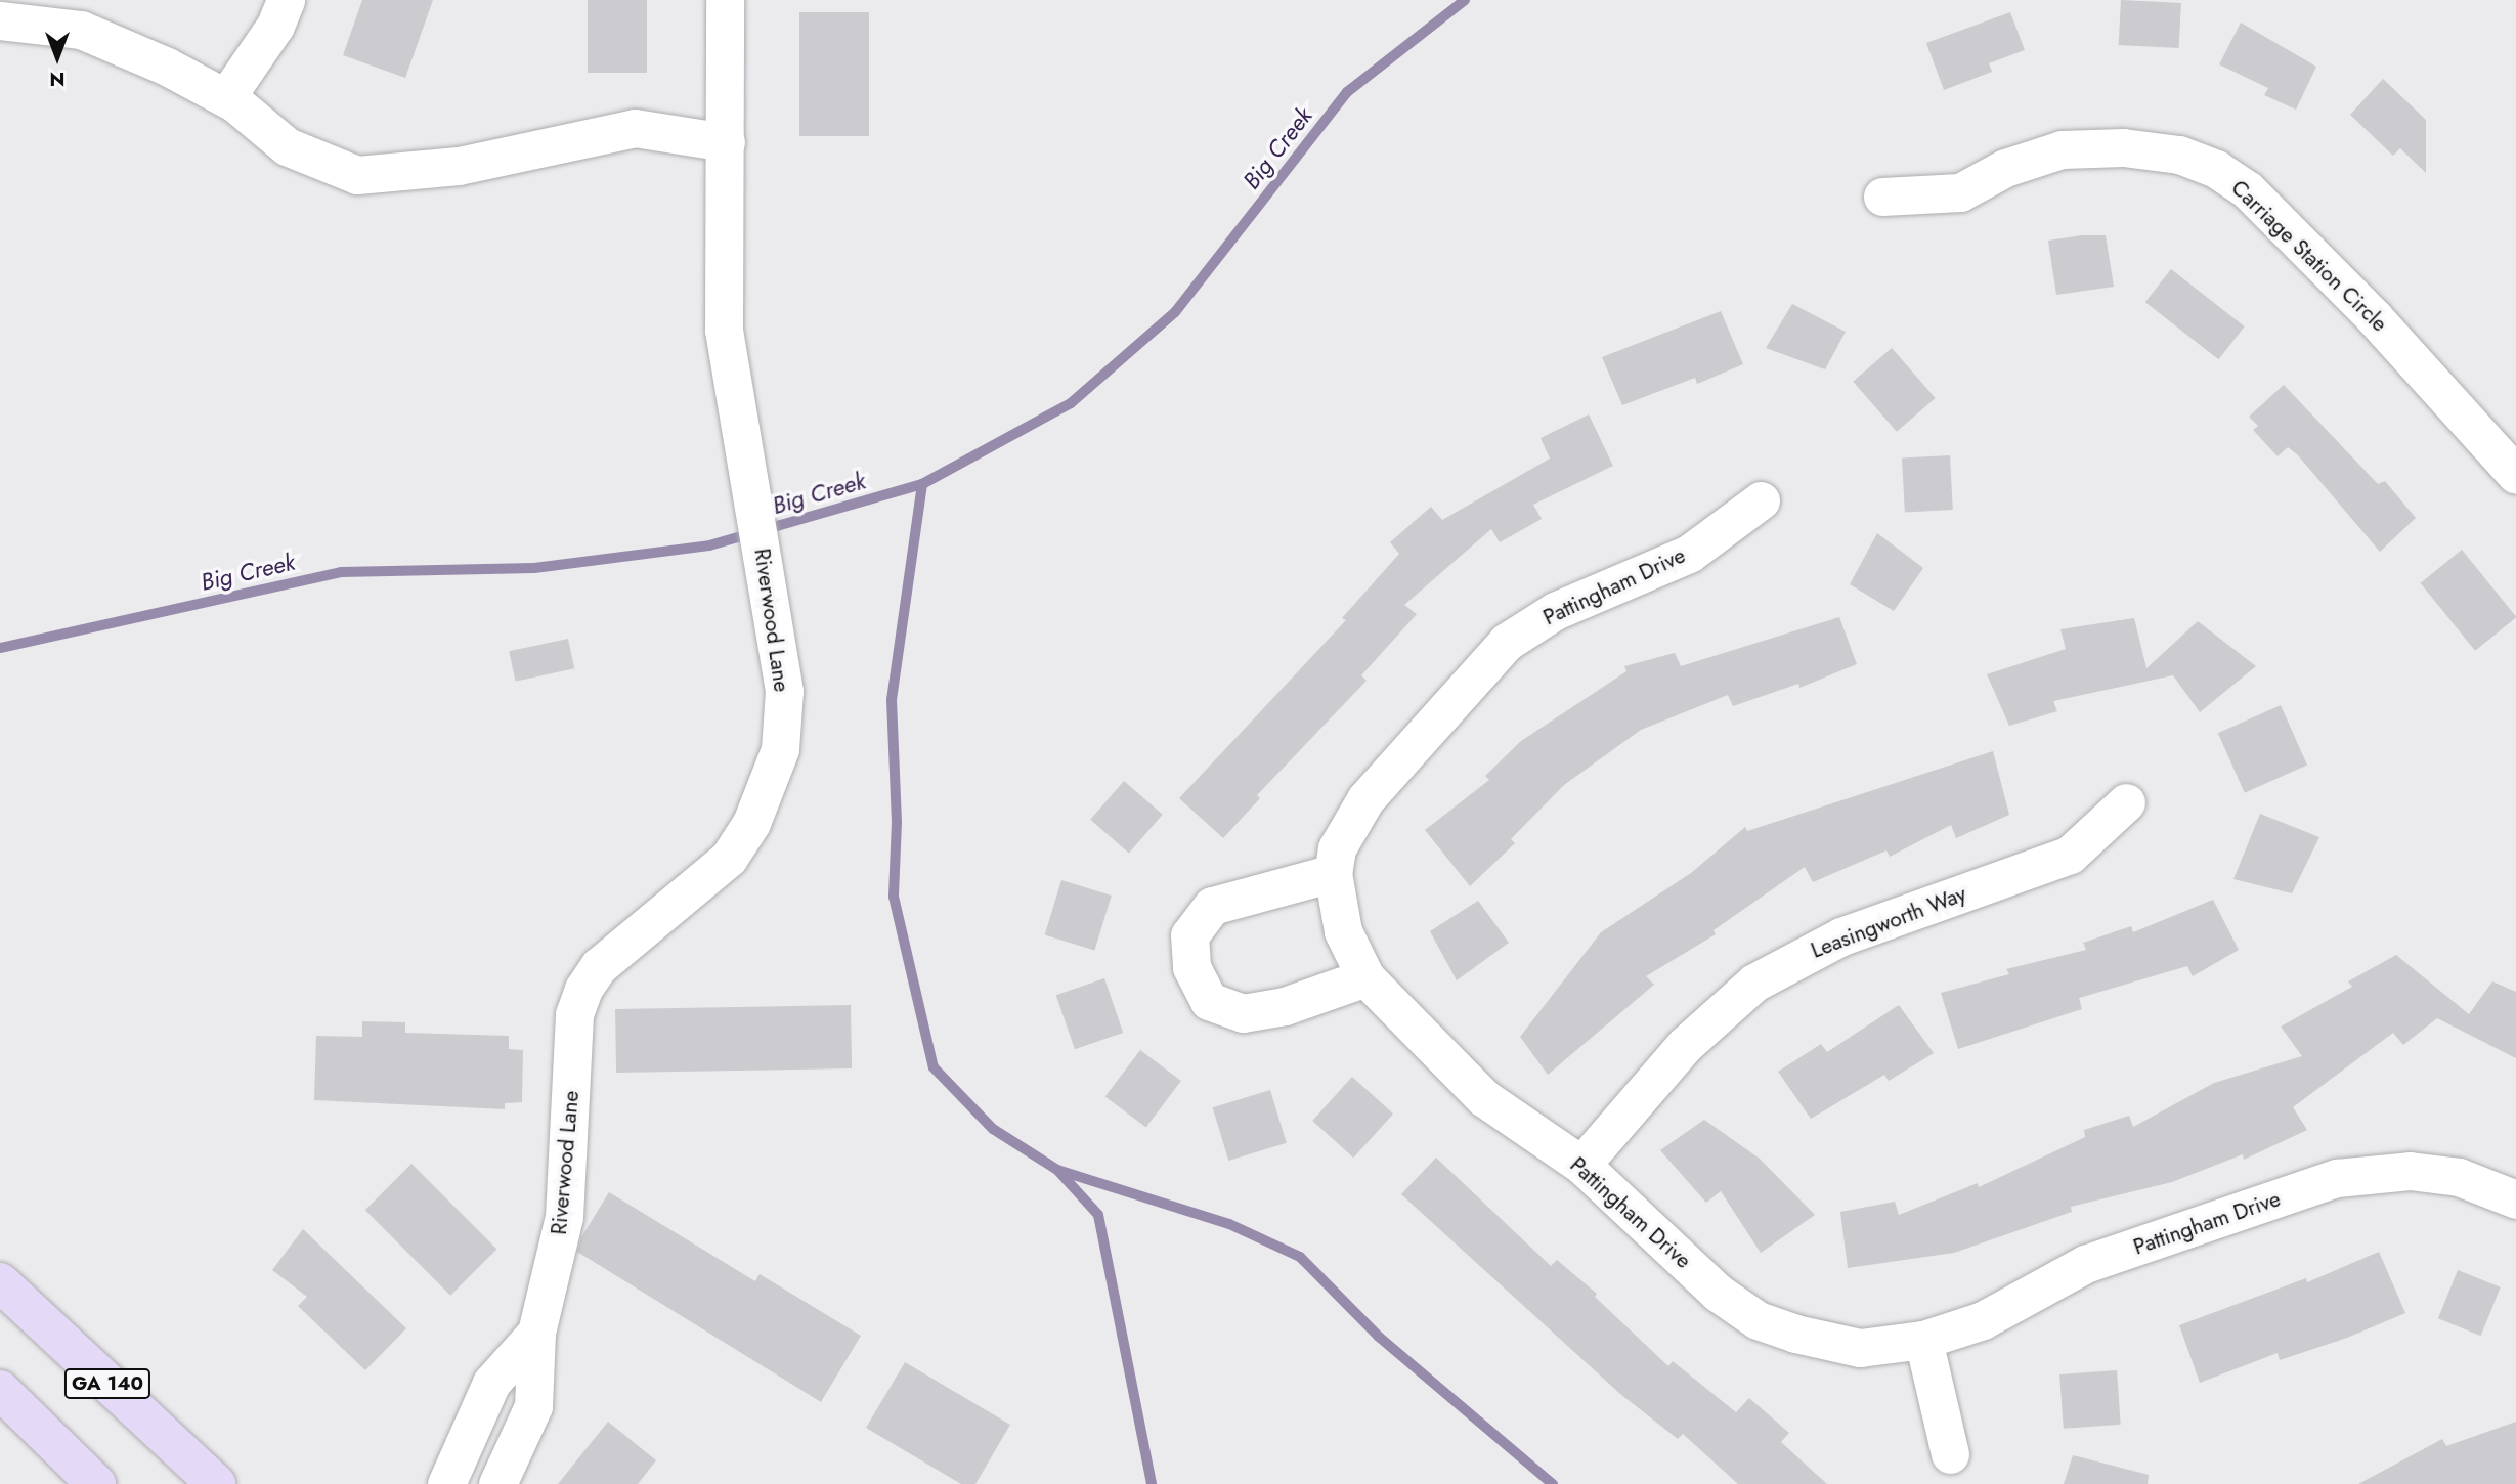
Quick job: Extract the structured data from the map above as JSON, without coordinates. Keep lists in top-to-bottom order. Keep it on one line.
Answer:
{"streets":{"main road":["GA 140"],"street":["Carriage Station Circle","Pattingham Drive","Riverwood Lane","Leasingworth Way"]},"crossings":[["Pattingham Drive","Leasingworth Way"]],"water":["Big Creek"],"north":"bottom"}
